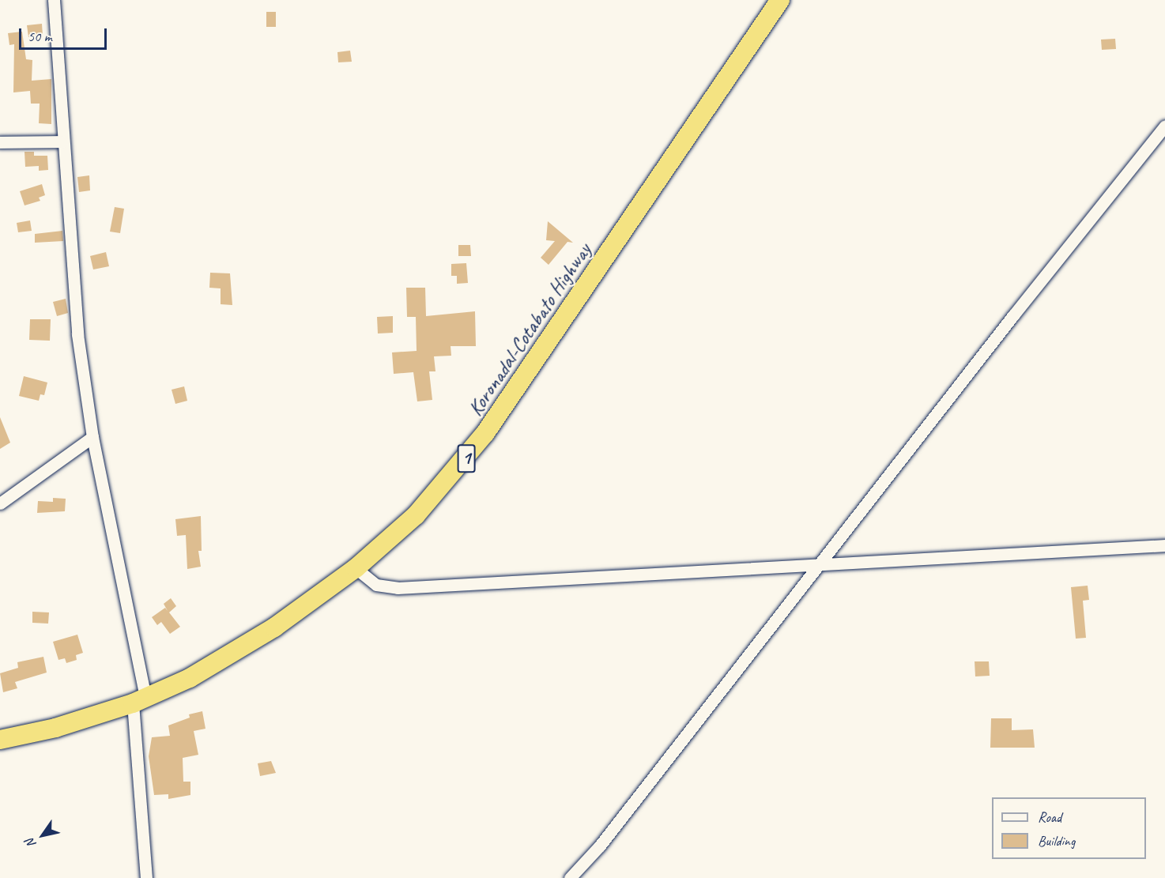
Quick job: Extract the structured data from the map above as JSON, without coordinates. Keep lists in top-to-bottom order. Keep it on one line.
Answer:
{"streets":{"highway":["Koronadal-Cotabato Highway","1"]},"legend":["Road","Building"],"scale_bar":"50 m","north":"bottom left"}
